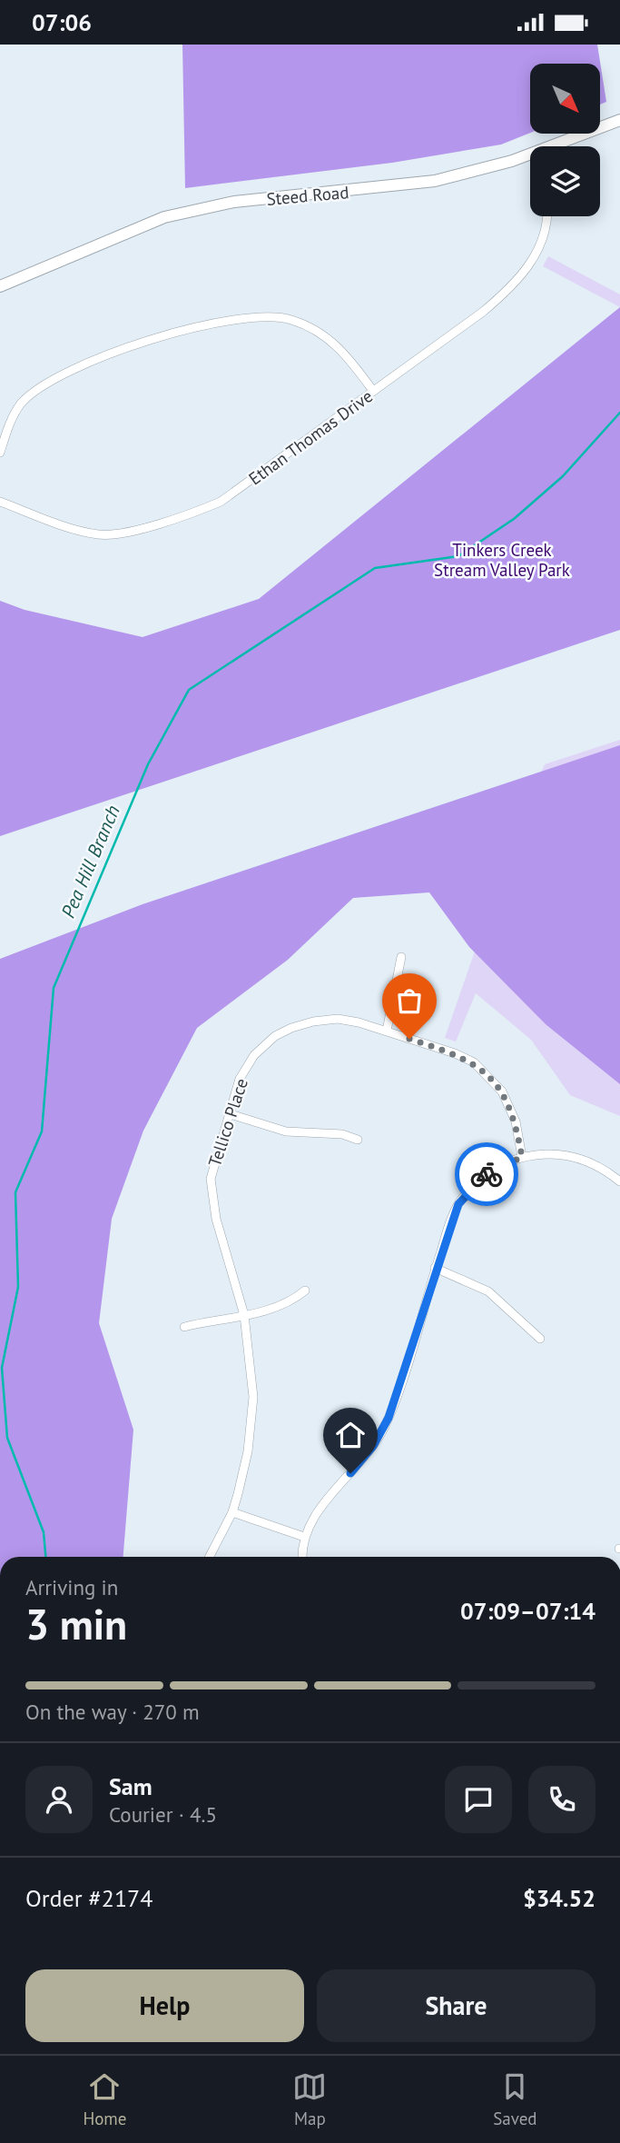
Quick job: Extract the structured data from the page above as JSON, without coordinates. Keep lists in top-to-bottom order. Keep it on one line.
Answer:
{"streets":{"street":["Steed Road","Ethan Thomas Drive","Tellico Place"]},"water":["Pea Hill Branch"],"parks":["Tinkers Creek Stream Valley Park"],"north":"bottom right","page":{"status":"07:06","heading":["3 min","Arriving in","07:09–07:14"],"panel":["Sam","Courier · 4.5","Order #2174","$34.52"],"bar":"On the way · 270 m","buttons":["Help","Share"],"tabs":["Home","Map","Saved"]}}
